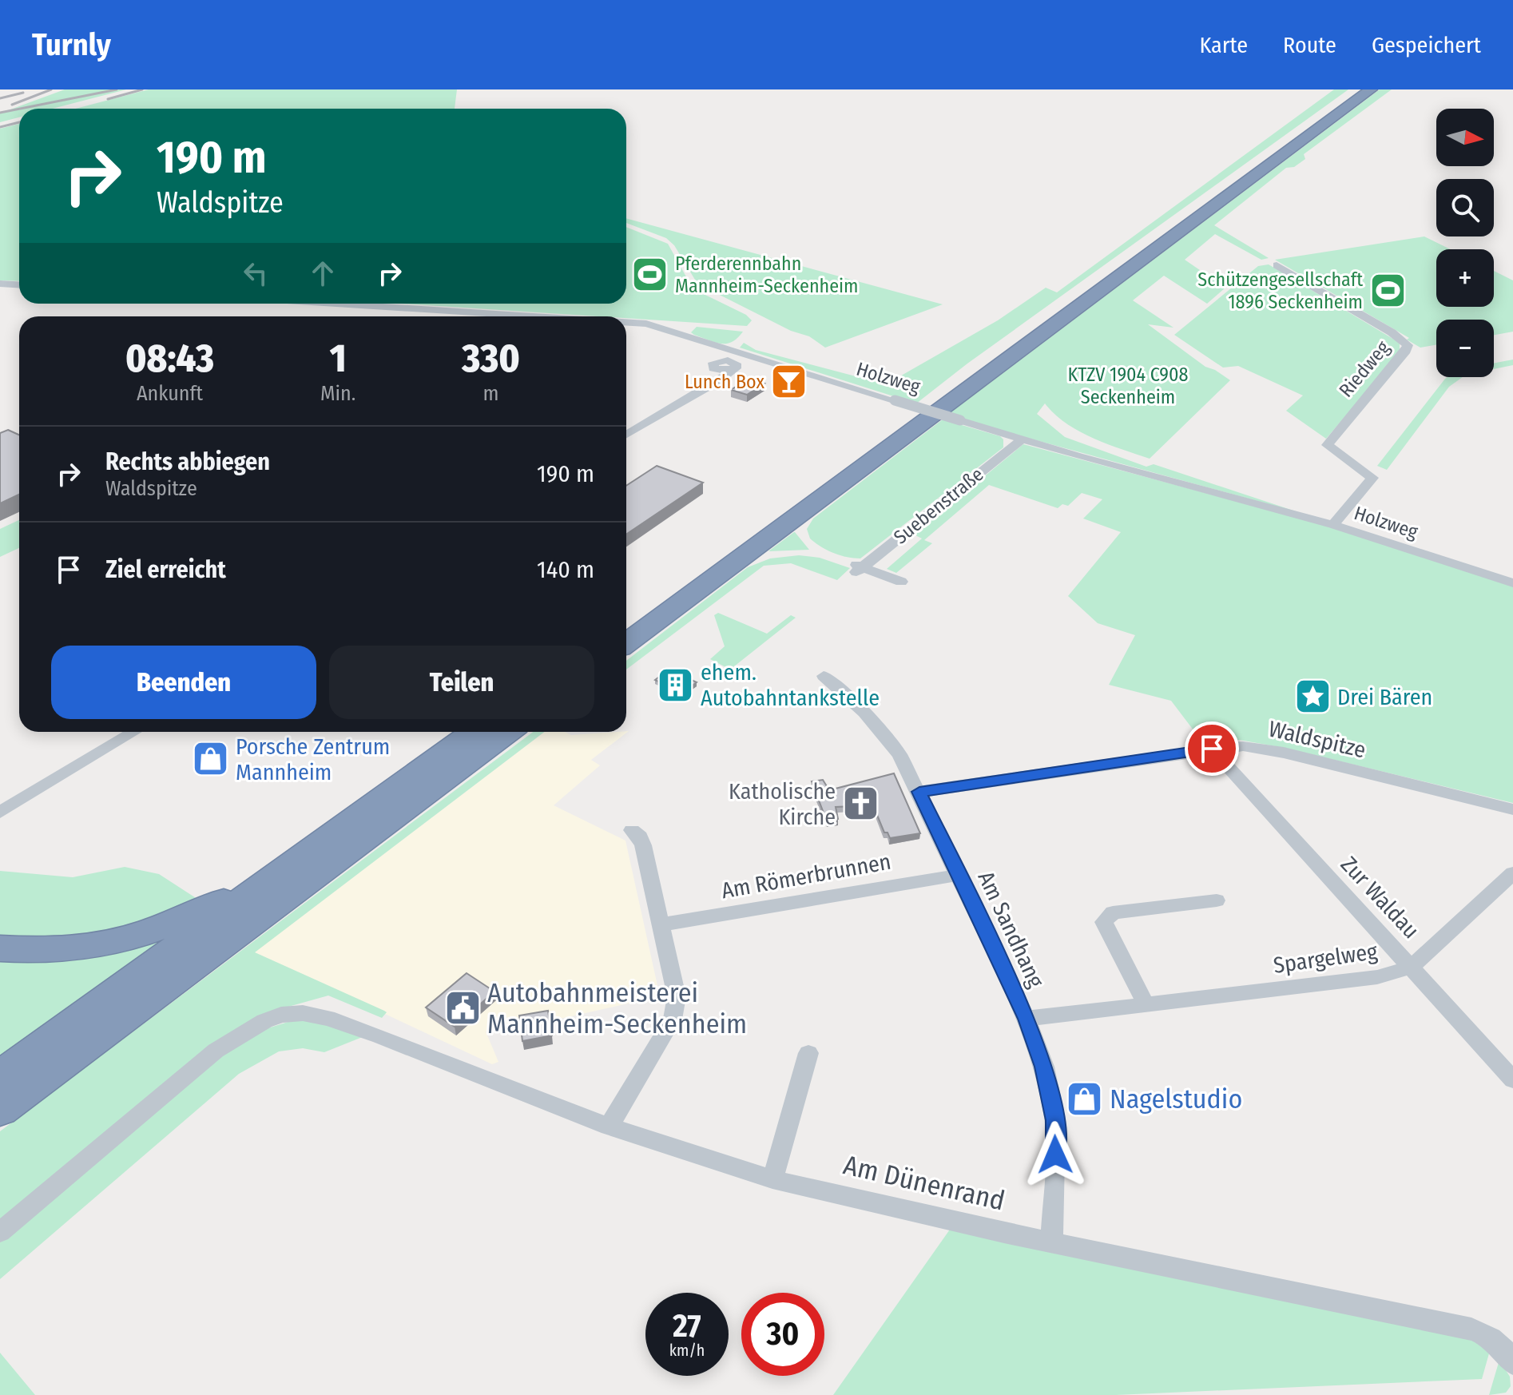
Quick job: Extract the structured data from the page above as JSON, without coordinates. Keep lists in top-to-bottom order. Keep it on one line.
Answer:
{"streets":{"street":["Riedweg","Holzweg","Suebenstraße","Waldspitze","Am Römerbrunnen","Zur Waldau","Am Sandhang","Spargelweg","Am Dünenrand"]},"crossings":[["Riedweg","Holzweg"],["Holzweg","Suebenstraße"],["Waldspitze","Zur Waldau"],["Waldspitze","Am Sandhang"],["Am Römerbrunnen","Am Sandhang"],["Zur Waldau","Spargelweg"],["Am Sandhang","Spargelweg"],["Am Sandhang","Am Dünenrand"]],"parks":["KTZV 1904 C908 Seckenheim"],"places":{"sports":["Pferderennbahn Mannheim-Seckenheim","Schützengesellschaft 1896 Seckenheim"],"bar":["Lunch Box"],"building":["ehem. Autobahntankstelle"],"place":["Drei Bären"],"shop":["Porsche Zentrum Mannheim","Nagelstudio"],"church":["Katholische Kirche"],"public building":["Autobahnmeisterei Mannheim-Seckenheim"]},"north":"right","page":{"header":"Turnly","nav":["Karte","Route","Gespeichert"],"map_buttons":["+","−"],"turn":["190 m","Waldspitze"],"eta":["08:43","Ankunft","1","Min.","330","m"],"list":[{"name":"Rechts abbiegen","note":"Waldspitze","value":"190 m"},{"name":"Ziel erreicht","value":"140 m"}],"buttons":["Beenden","Teilen"],"speed":"27 km/h","limit":"30"}}
